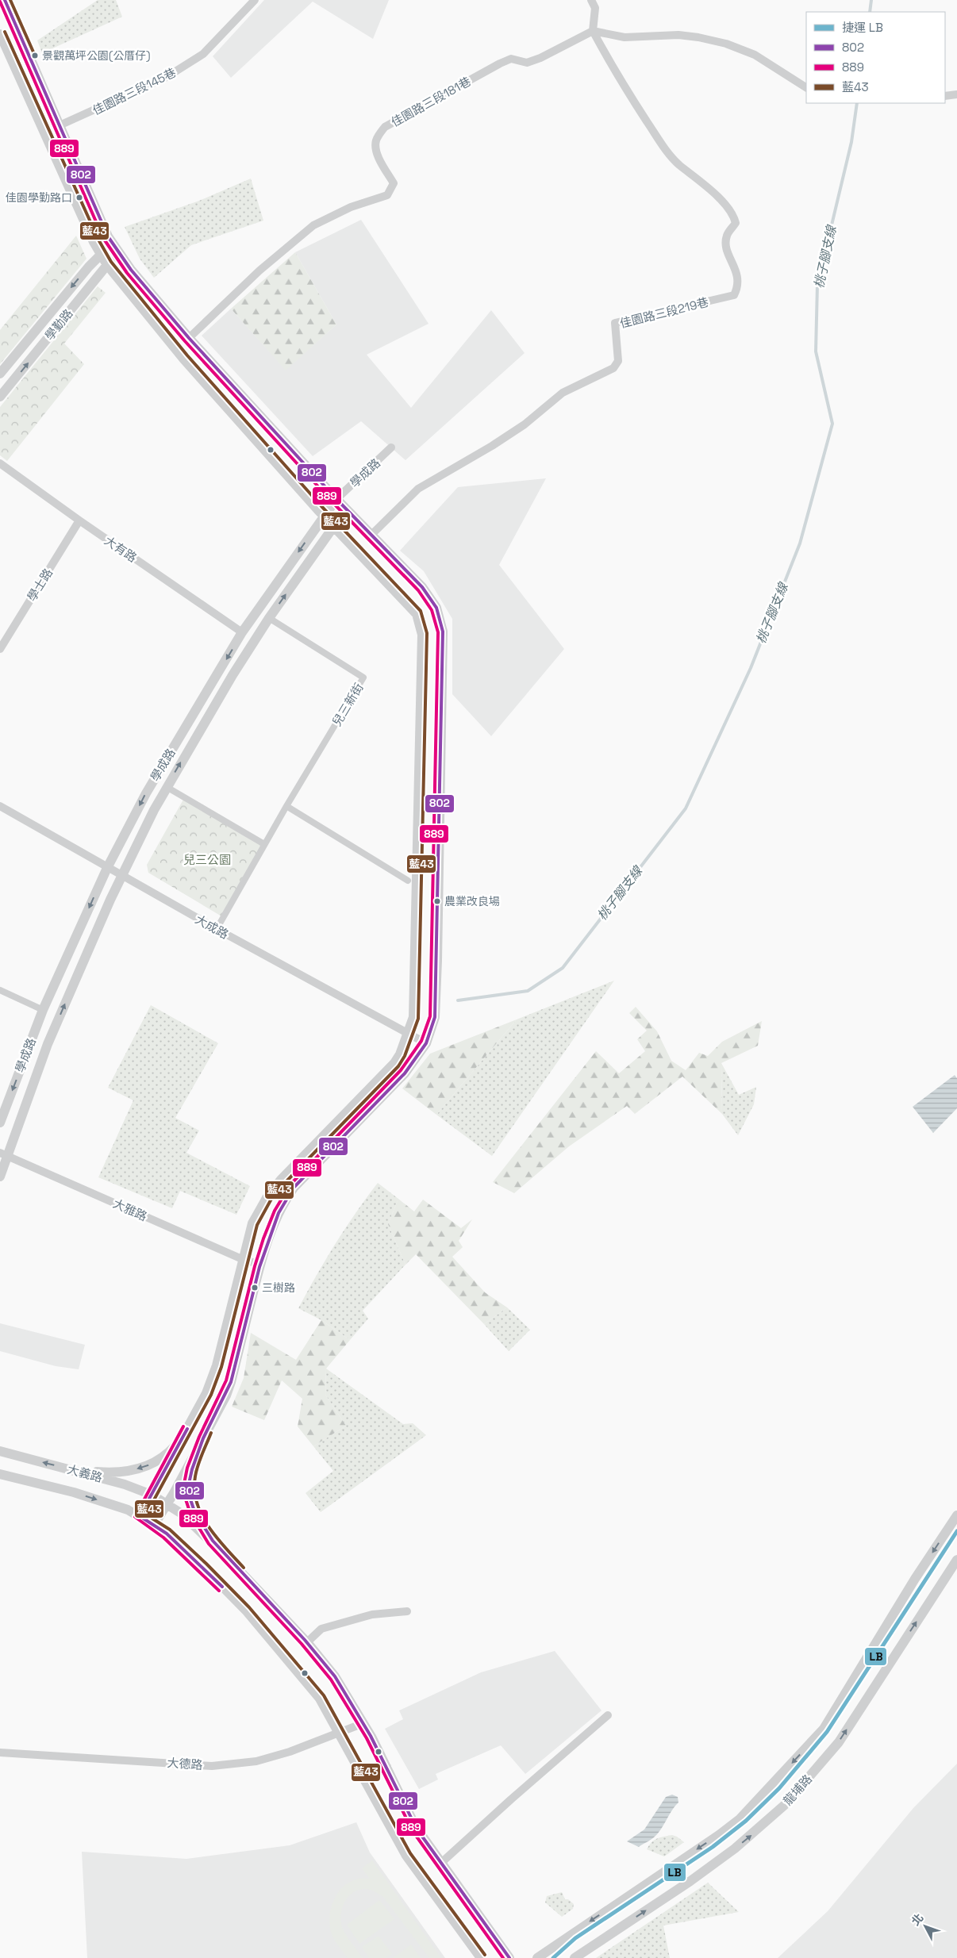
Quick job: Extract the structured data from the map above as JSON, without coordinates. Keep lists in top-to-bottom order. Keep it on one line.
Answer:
{"streets":{"street":["佳園路三段145巷","佳園路三段181巷","佳園路三段219巷","學勤路","學成路","大有路","學士路","兒三新街","大成路","大雅路","大義路","大德路","龍埔路"]},"crossings":[["佳園路三段181巷","佳園路三段219巷"],["學成路","大有路"],["學成路","兒三新街"],["學成路","大成路"],["學成路","大雅路"],["大有路","學士路"],["兒三新街","大成路"]],"water":["桃子腳支線"],"parks":["兒三公園"],"places":["景觀萬坪公園(公厝仔)","佳園學勤路口","農業改良場","三樹路"],"lines":["transit line 802","transit line 藍43","transit line 889","metro line LB"],"legend":["捷運 LB","802","889","藍43"],"north":"top left"}
